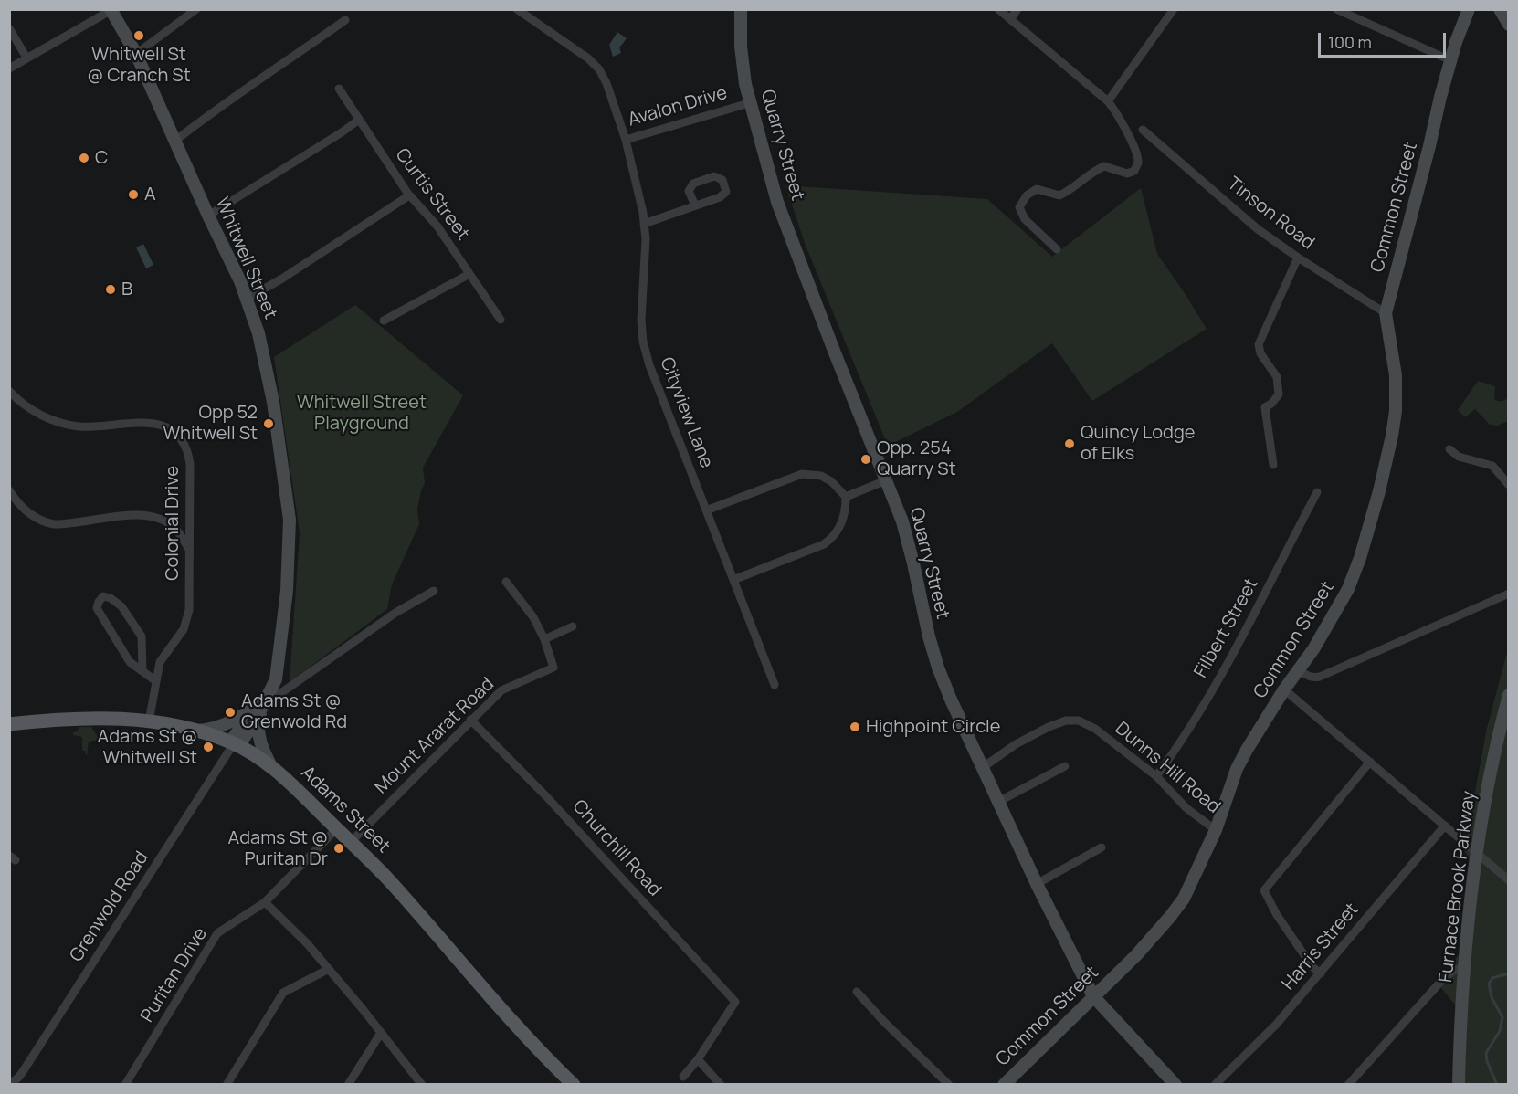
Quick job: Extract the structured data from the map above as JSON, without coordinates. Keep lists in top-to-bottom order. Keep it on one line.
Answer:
{"streets":{"main road":["Adams Street"],"street":["Avalon Drive","Quarry Street","Curtis Street","Common Street","Tinson Road","Whitwell Street","Cityview Lane","Colonial Drive","Filbert Street","Mount Ararat Road","Dunns Hill Road","Churchill Road","Furnace Brook Parkway","Grenwold Road","Harris Street","Puritan Drive"]},"crossings":[["Avalon Drive","Quarry Street"],["Avalon Drive","Cityview Lane"],["Quarry Street","Common Street"],["Quarry Street","Dunns Hill Road"],["Common Street","Tinson Road"],["Common Street","Dunns Hill Road"],["Whitwell Street","Adams Street"],["Whitwell Street","Grenwold Road"],["Colonial Drive","Adams Street"],["Filbert Street","Dunns Hill Road"],["Mount Ararat Road","Adams Street"],["Mount Ararat Road","Churchill Road"],["Adams Street","Grenwold Road"],["Adams Street","Puritan Drive"]],"parks":["Whitwell Street Playground"],"places":["Whitwell St @ Cranch St","C","A","B","Opp 52 Whitwell St","Quincy Lodge of Elks","Opp. 254 Quarry St","Adams St @ Grenwold Rd","Highpoint Circle","Adams St @ Whitwell St","Adams St @ Puritan Dr"],"scale_bar":"100 m"}
